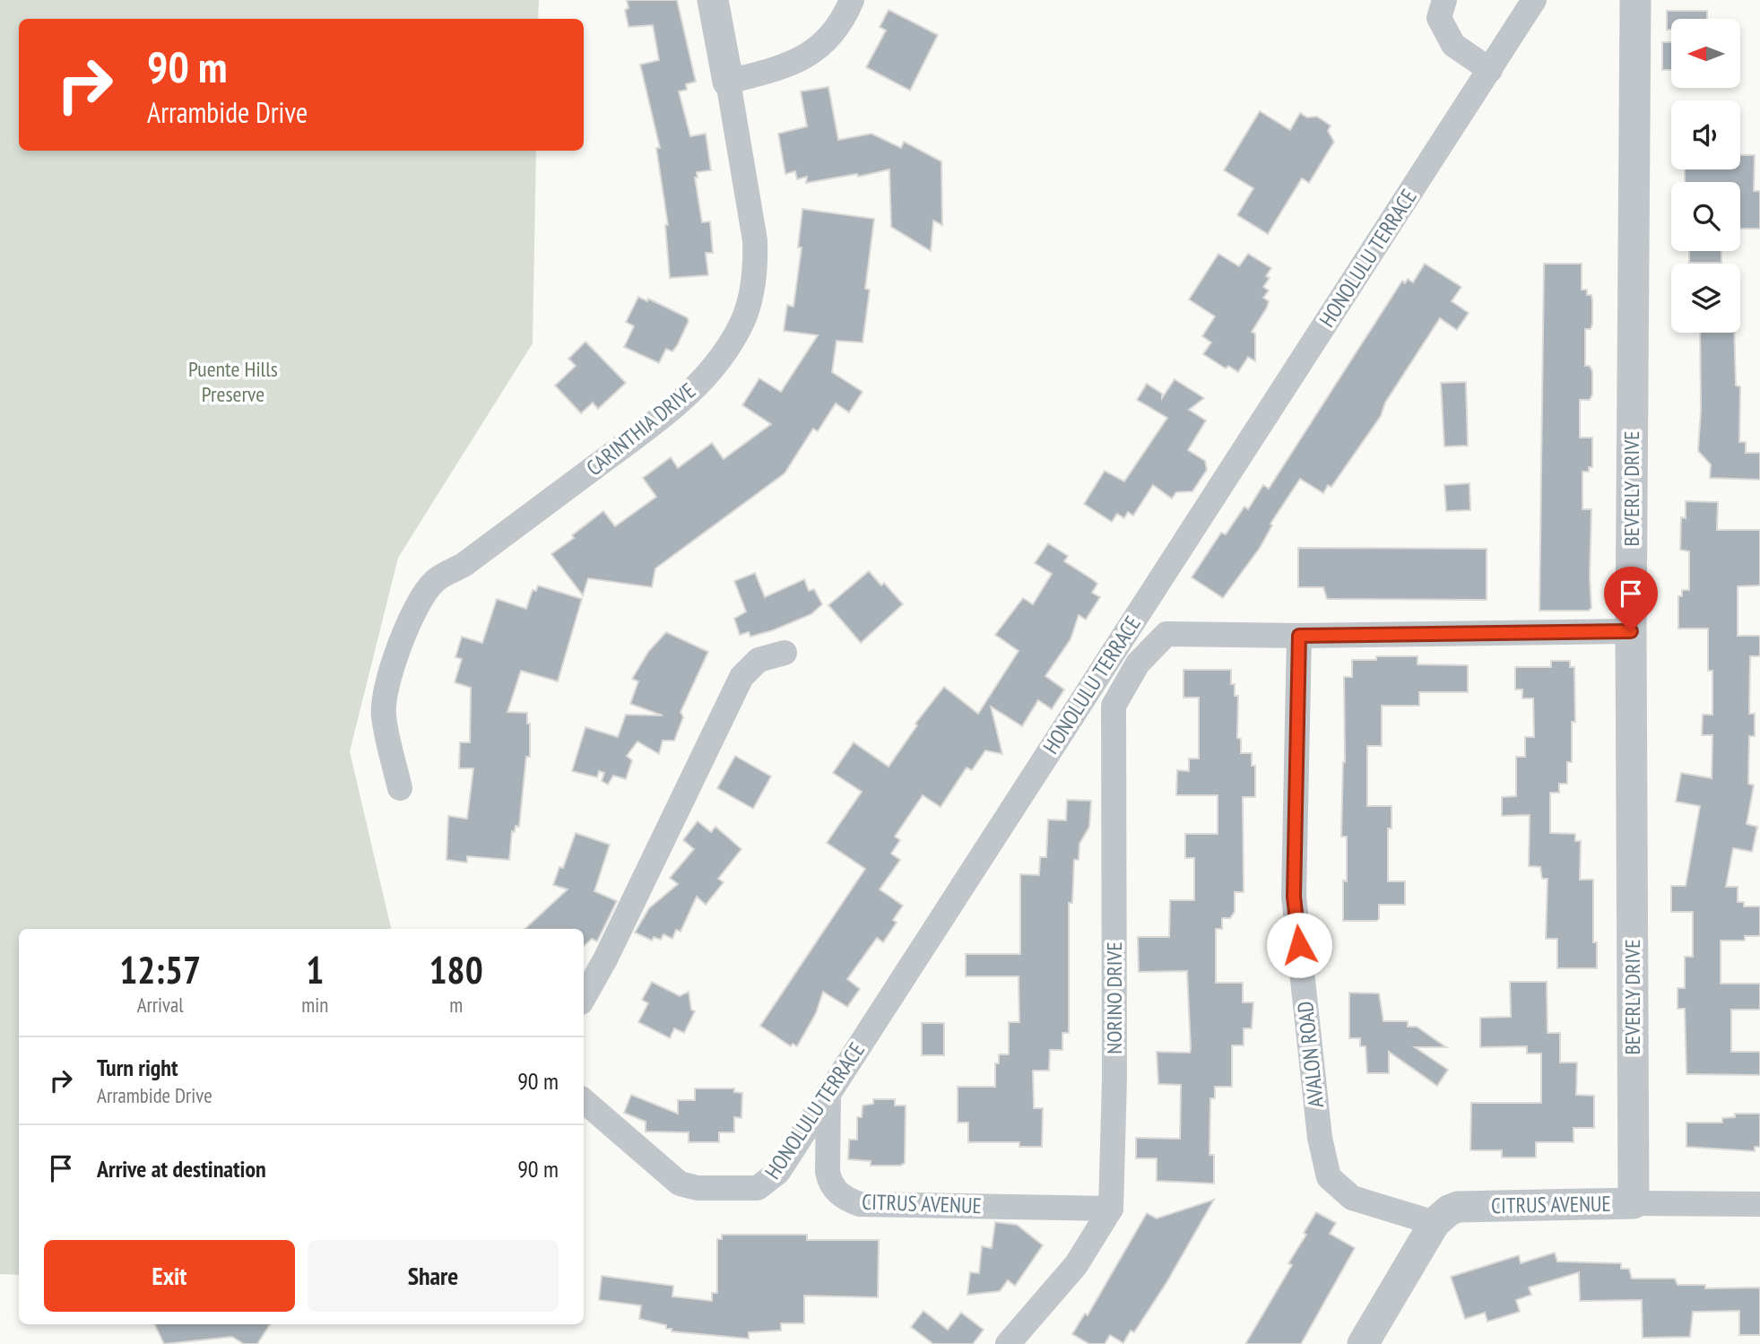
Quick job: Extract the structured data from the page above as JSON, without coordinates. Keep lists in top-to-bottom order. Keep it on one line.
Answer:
{"streets":{"street":["HONOLULU TERRACE","CARINTHIA DRIVE","BEVERLY DRIVE","NORINO DRIVE","AVALON ROAD","CITRUS AVENUE"]},"crossings":[["HONOLULU TERRACE","CITRUS AVENUE"],["BEVERLY DRIVE","CITRUS AVENUE"],["NORINO DRIVE","AVALON ROAD"],["NORINO DRIVE","CITRUS AVENUE"],["AVALON ROAD","CITRUS AVENUE"]],"parks":["Puente Hills Preserve"],"north":"left","page":{"turn":["90 m","Arrambide Drive"],"eta":["12:57","Arrival","1","min","180","m"],"list":[{"name":"Turn right","note":"Arrambide Drive","value":"90 m"},{"name":"Arrive at destination","value":"90 m"}],"buttons":["Exit","Share"]}}
